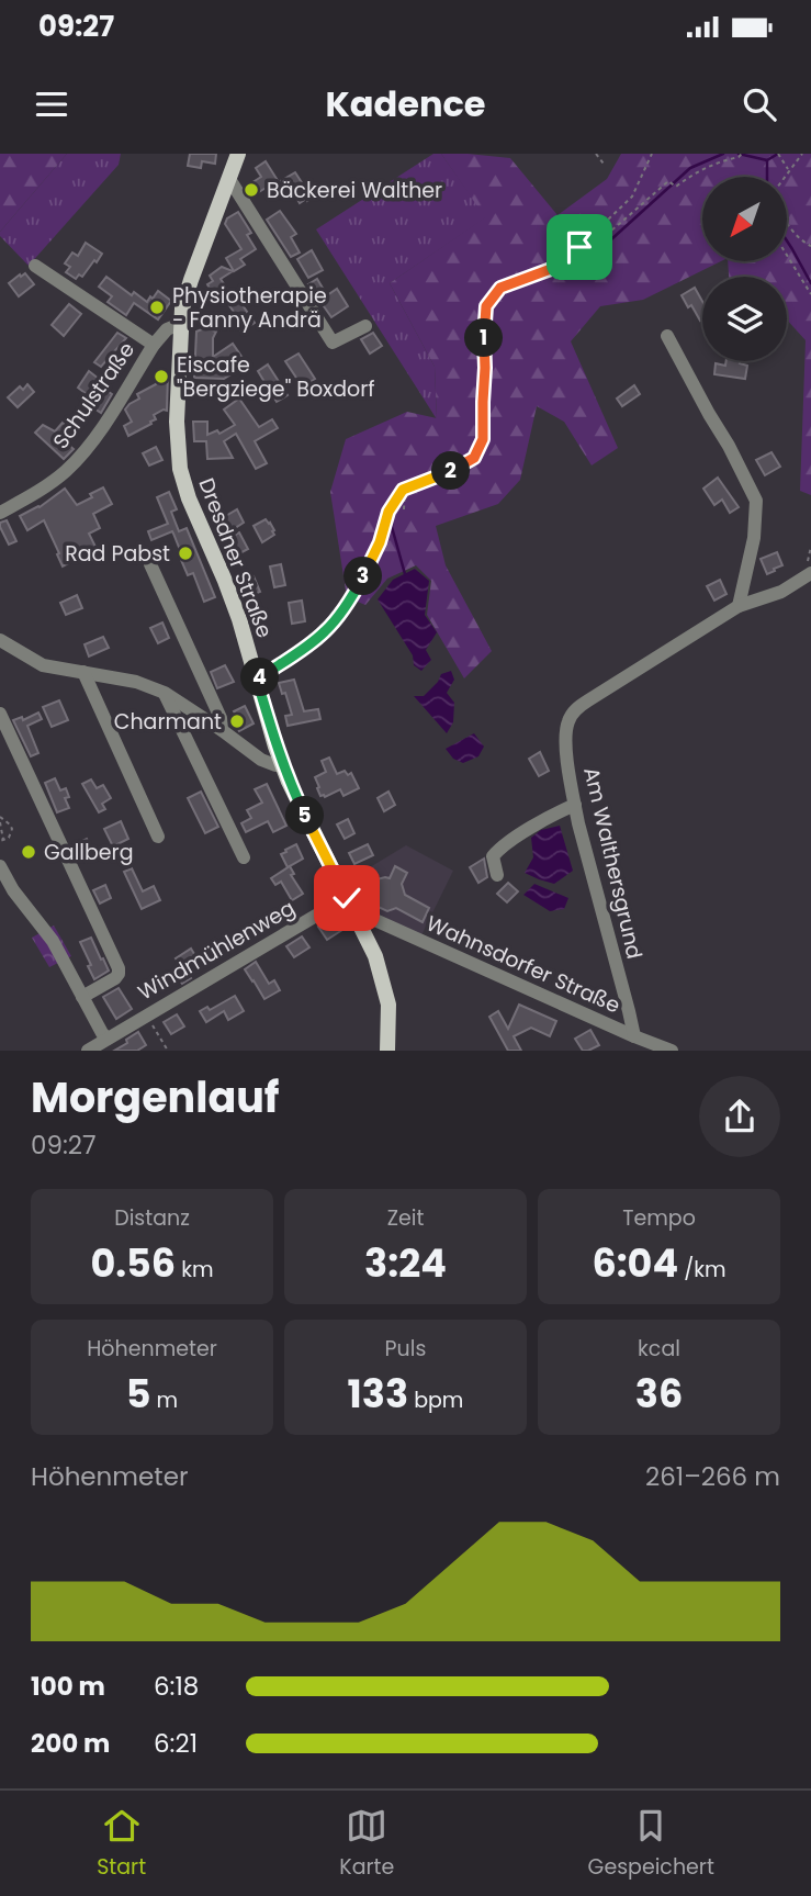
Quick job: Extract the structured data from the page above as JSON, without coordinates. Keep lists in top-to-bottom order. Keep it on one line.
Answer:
{"streets":{"main road":["Dresdner Straße"],"street":["Schulstraße","Am Walthersgrund","Windmühlenweg","Wahnsdorfer Straße"]},"crossings":[["Schulstraße","Dresdner Straße"],["Dresdner Straße","Windmühlenweg"],["Dresdner Straße","Wahnsdorfer Straße"],["Am Walthersgrund","Wahnsdorfer Straße"]],"places":["Bäckerei Walther","Physiotherapie - Fanny Andrä","Eiscafe \"Bergziege\" Boxdorf","Rad Pabst","Charmant","Gallberg"],"north":"bottom left","page":{"status":"09:27","header":"Kadence","pins":["1","2","3","4","5"],"heading":["Morgenlauf","09:27"],"stats":[["Distanz","0.56 km"],["Zeit","3:24"],["Tempo","6:04 /km"],["Höhenmeter","5 m"],["Puls","133 bpm"],["kcal","36"]],"chart":["Höhenmeter","261–266 m"],"list":[{"name":"100 m","note":"6:18"},{"name":"200 m","note":"6:21"}],"tabs":["Start","Karte","Gespeichert"]}}
